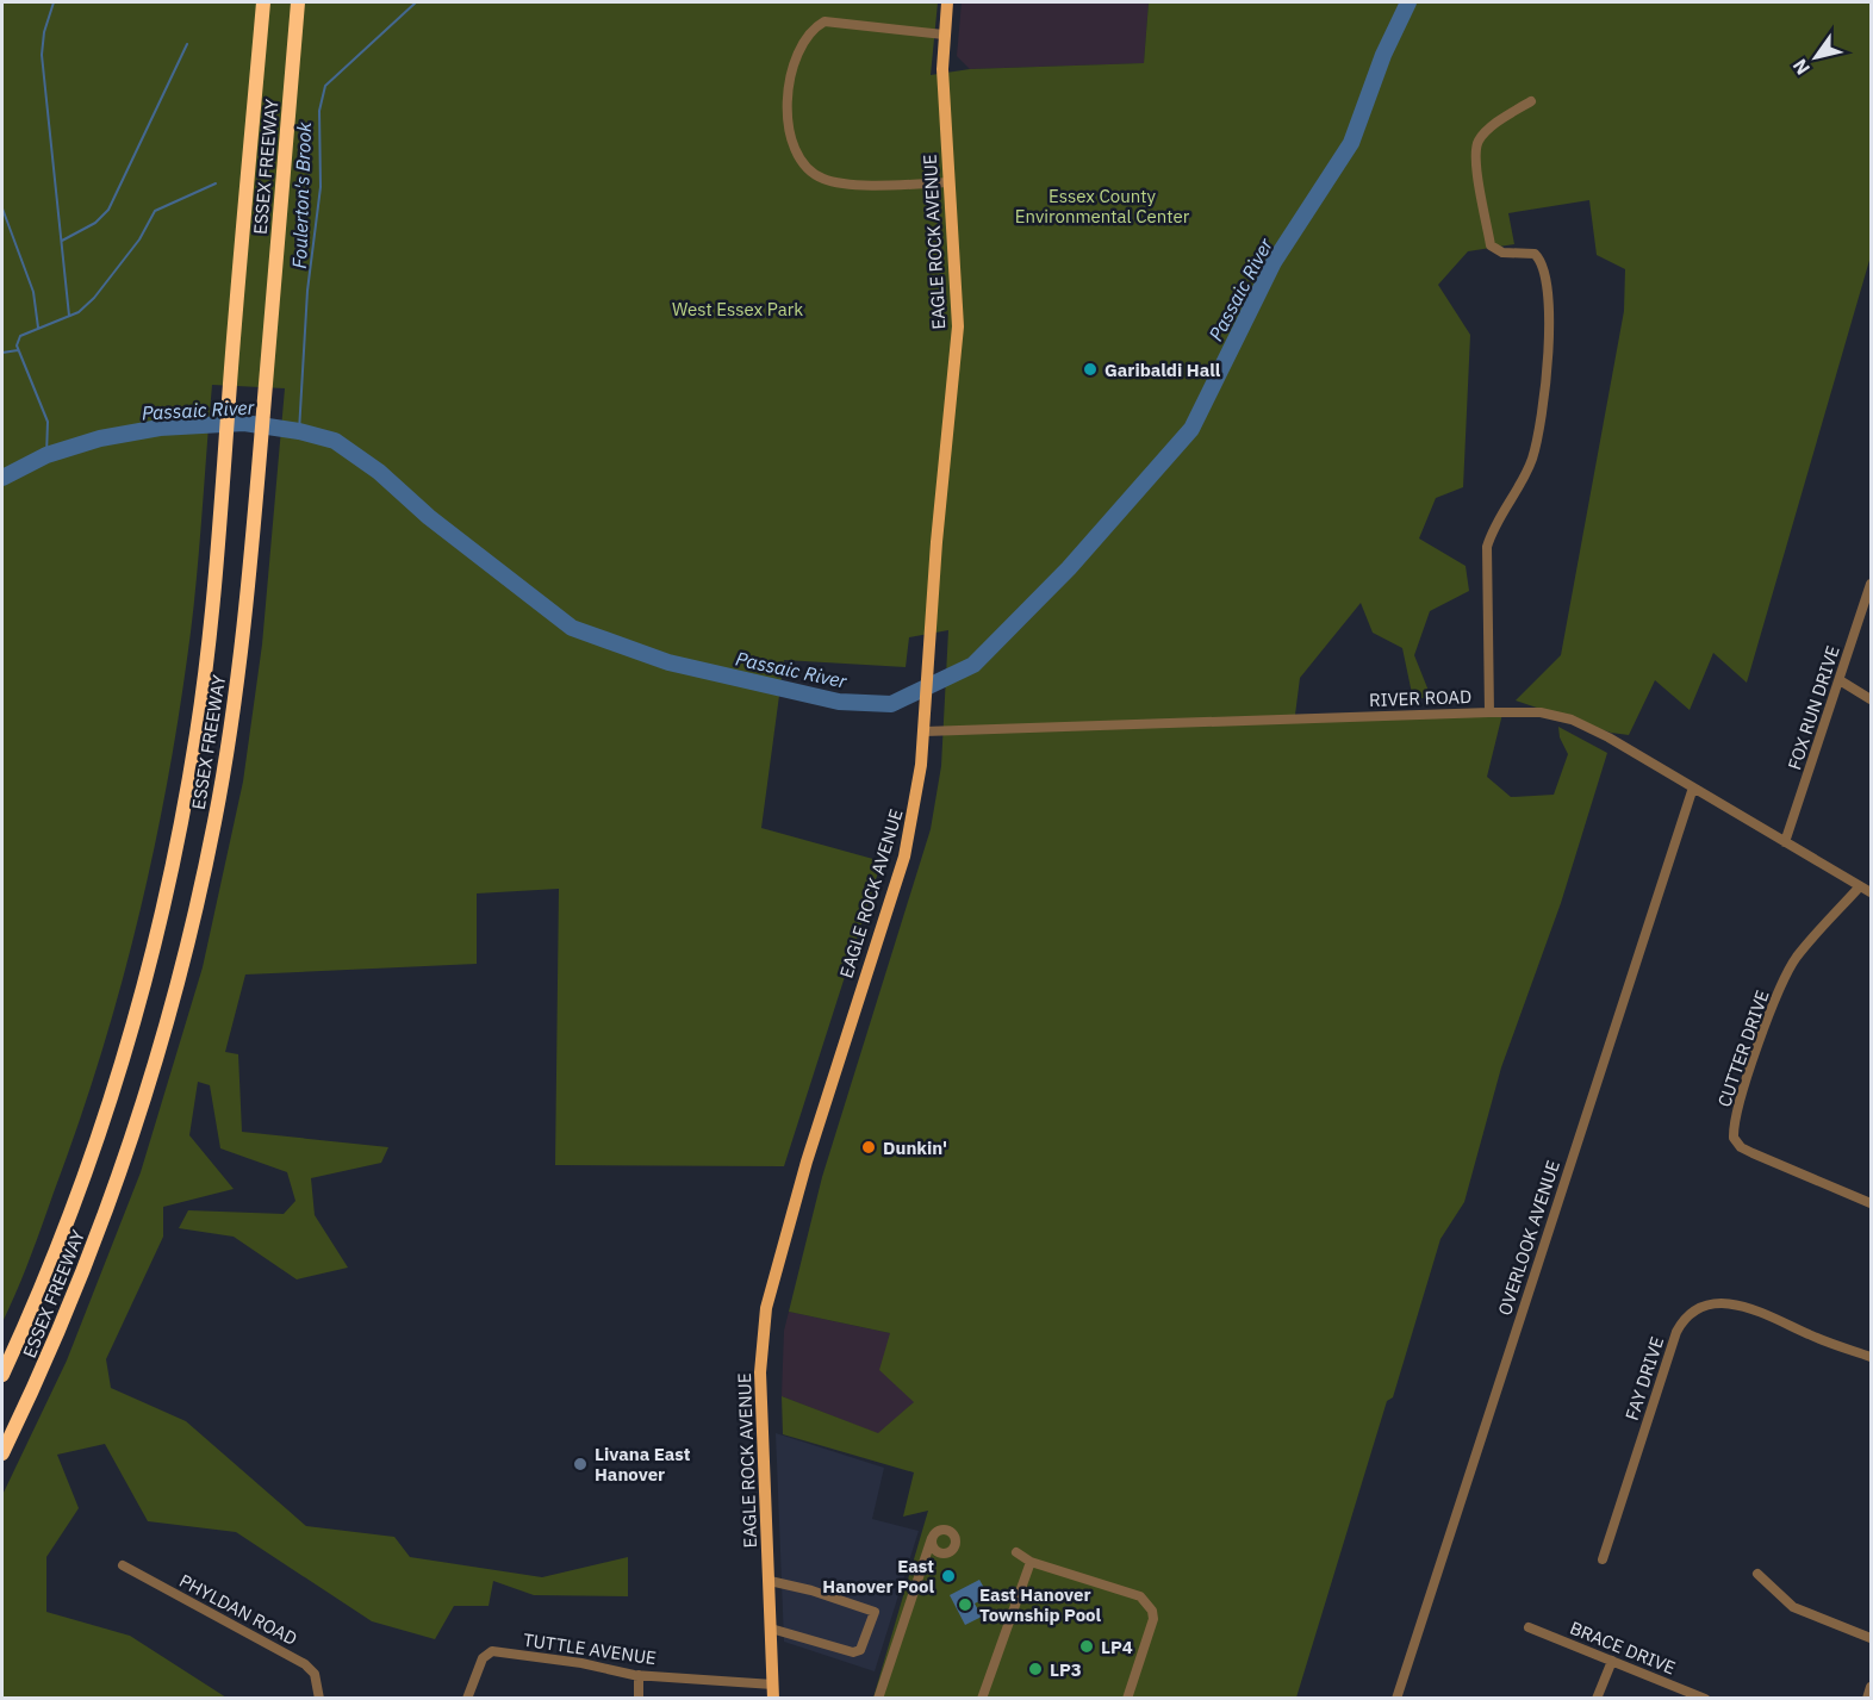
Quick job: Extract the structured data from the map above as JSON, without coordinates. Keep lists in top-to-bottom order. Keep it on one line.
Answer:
{"streets":{"highway":["ESSEX FREEWAY"],"main road":["EAGLE ROCK AVENUE"],"street":["RIVER ROAD","FOX RUN DRIVE","CUTTER DRIVE","OVERLOOK AVENUE","FAY DRIVE","PHYLDAN ROAD","BRACE DRIVE","TUTTLE AVENUE"]},"crossings":[["EAGLE ROCK AVENUE","RIVER ROAD"],["EAGLE ROCK AVENUE","TUTTLE AVENUE"],["RIVER ROAD","FOX RUN DRIVE"],["RIVER ROAD","CUTTER DRIVE"],["RIVER ROAD","OVERLOOK AVENUE"]],"water":["Foulerton's Brook","Passaic River"],"parks":["Essex County Environmental Center","West Essex Park"],"places":["Garibaldi Hall","Dunkin'","Livana East Hanover","East Hanover Pool","East Hanover Township Pool","LP4","LP3"],"north":"bottom left"}
